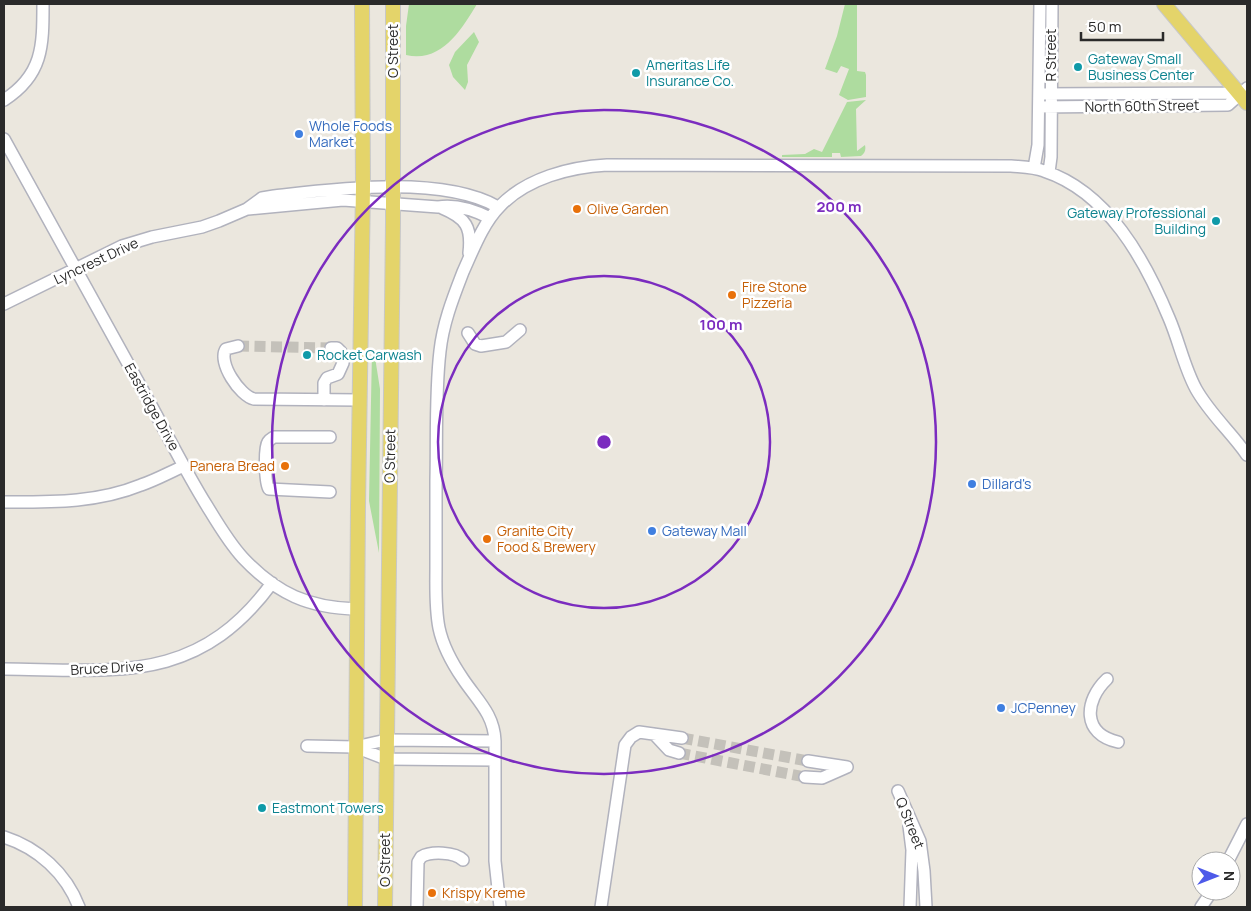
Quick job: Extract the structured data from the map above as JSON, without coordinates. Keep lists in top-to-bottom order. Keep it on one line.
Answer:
{"streets":{"main road":["O Street"],"street":["R Street","North 60th Street","Lyncrest Drive","Eastridge Drive","Bruce Drive","Q Street"]},"crossings":[["O Street","Lyncrest Drive"],["R Street","North 60th Street"],["Lyncrest Drive","Eastridge Drive"],["Eastridge Drive","Bruce Drive"]],"places":["Gateway Small Business Center","Ameritas Life Insurance Co.","Whole Foods Market","Olive Garden","Gateway Professional Building","Fire Stone Pizzeria","Rocket Carwash","Panera Bread","Dillard's","Gateway Mall","Granite City Food & Brewery","JCPenney","Eastmont Towers","Krispy Kreme"],"scale_bar":"50 m","north":"right","rings":["200 m","100 m"]}
